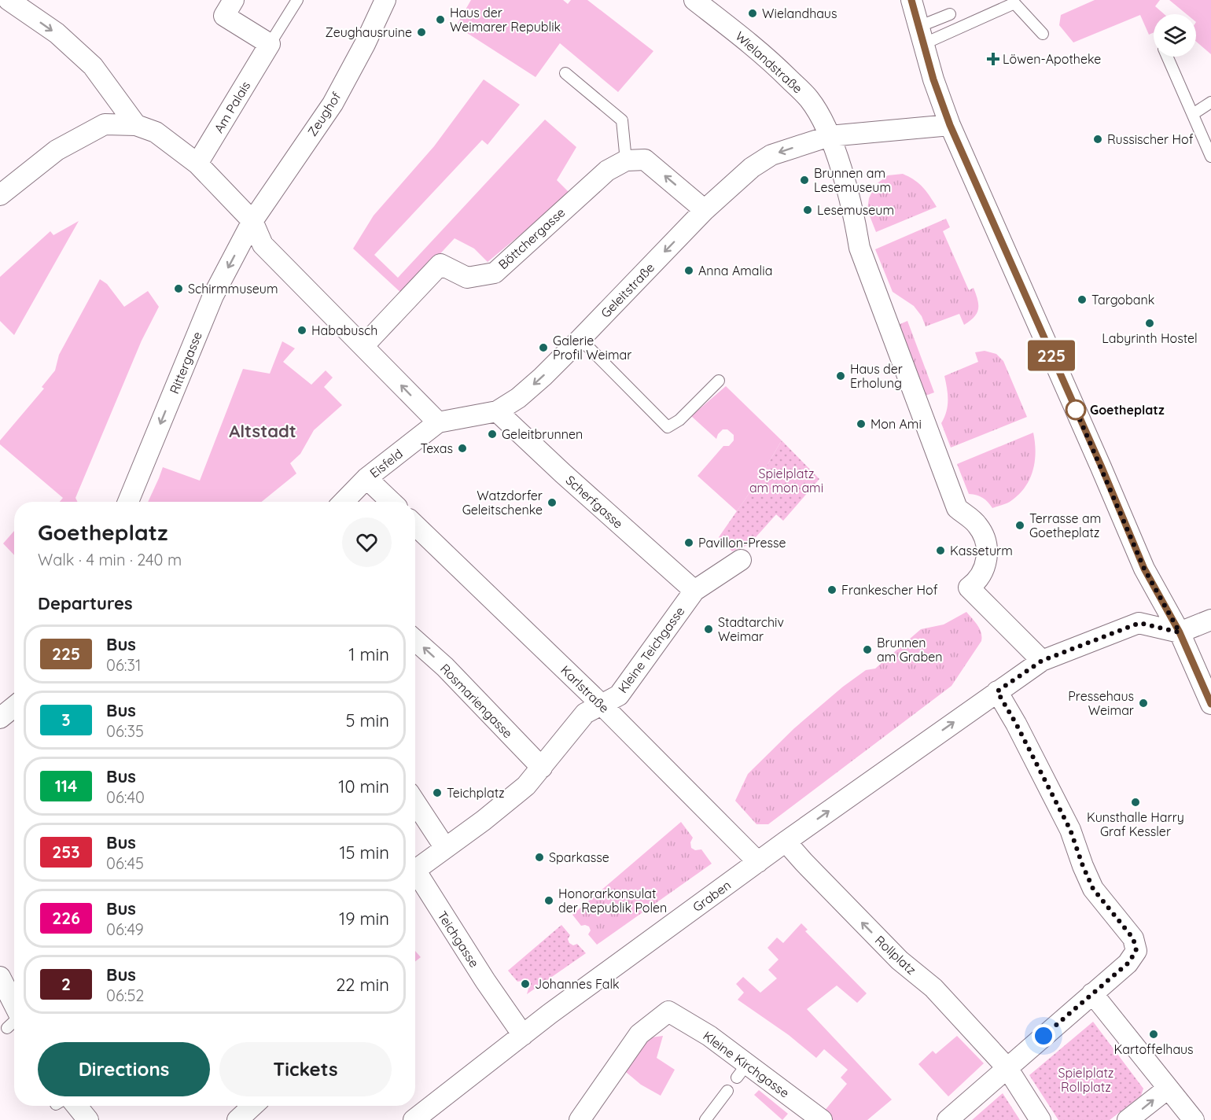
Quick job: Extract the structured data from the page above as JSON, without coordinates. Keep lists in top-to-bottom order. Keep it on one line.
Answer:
{"streets":{"street":["Wielandstraße","Am Palais","Zeughof","Böttchergasse","Geleitstraße","Rittergasse","Eisfeld","Scherfgasse","Kleine Teichgasse","Karlstraße","Rosmariengasse","Graben","Teichgasse","Rollplatz","Kleine Kirchgasse"]},"crossings":[["Wielandstraße","Geleitstraße"],["Zeughof","Rittergasse"],["Geleitstraße","Eisfeld"],["Geleitstraße","Scherfgasse"],["Scherfgasse","Kleine Teichgasse"],["Kleine Teichgasse","Karlstraße"],["Kleine Teichgasse","Rosmariengasse"],["Kleine Teichgasse","Teichgasse"],["Karlstraße","Graben"],["Graben","Teichgasse"],["Graben","Rollplatz"]],"one_way":["Geleitstraße","Rittergasse","Rollplatz"],"districts":["Altstadt"],"parks":["Spielplatz am mon ami","Spielplatz Rollplatz"],"places":{"other":["Wielandhaus","Haus der Weimarer Republik","Zeughausruine","Russischer Hof","Brunnen am Lesemuseum","Lesemuseum","Anna Amalia","Schirmmuseum","Targobank","Labyrinth Hostel","Hababusch","Galerie Profil Weimar","Haus der Erholung","Goetheplatz","Mon Ami","Geleitbrunnen","Texas","Watzdorfer Geleitschenke","Terrasse am Goetheplatz","Pavillon-Presse","Kasseturm","Frankescher Hof","Stadtarchiv Weimar","Brunnen am Graben","Pressehaus Weimar","Teichplatz","Kunsthalle Harry Graf Kessler","Sparkasse","Honorarkonsulat der Republik Polen","Johannes Falk","Kartoffelhaus"],"health":["Löwen-Apotheke"]},"lines":["bus line 225"],"page":{"on_map":"225","heading":[["Goetheplatz","Walk · 4 min · 240 m"],"Departures"],"list":[{"mark":"225","name":"Bus","note":"06:31","value":"1 min"},{"mark":"3","name":"Bus","note":"06:35","value":"5 min"},{"mark":"114","name":"Bus","note":"06:40","value":"10 min"},{"mark":"253","name":"Bus","note":"06:45","value":"15 min"},{"mark":"226","name":"Bus","note":"06:49","value":"19 min"},{"mark":"2","name":"Bus","note":"06:52","value":"22 min"}],"buttons":["Directions","Tickets"]}}
